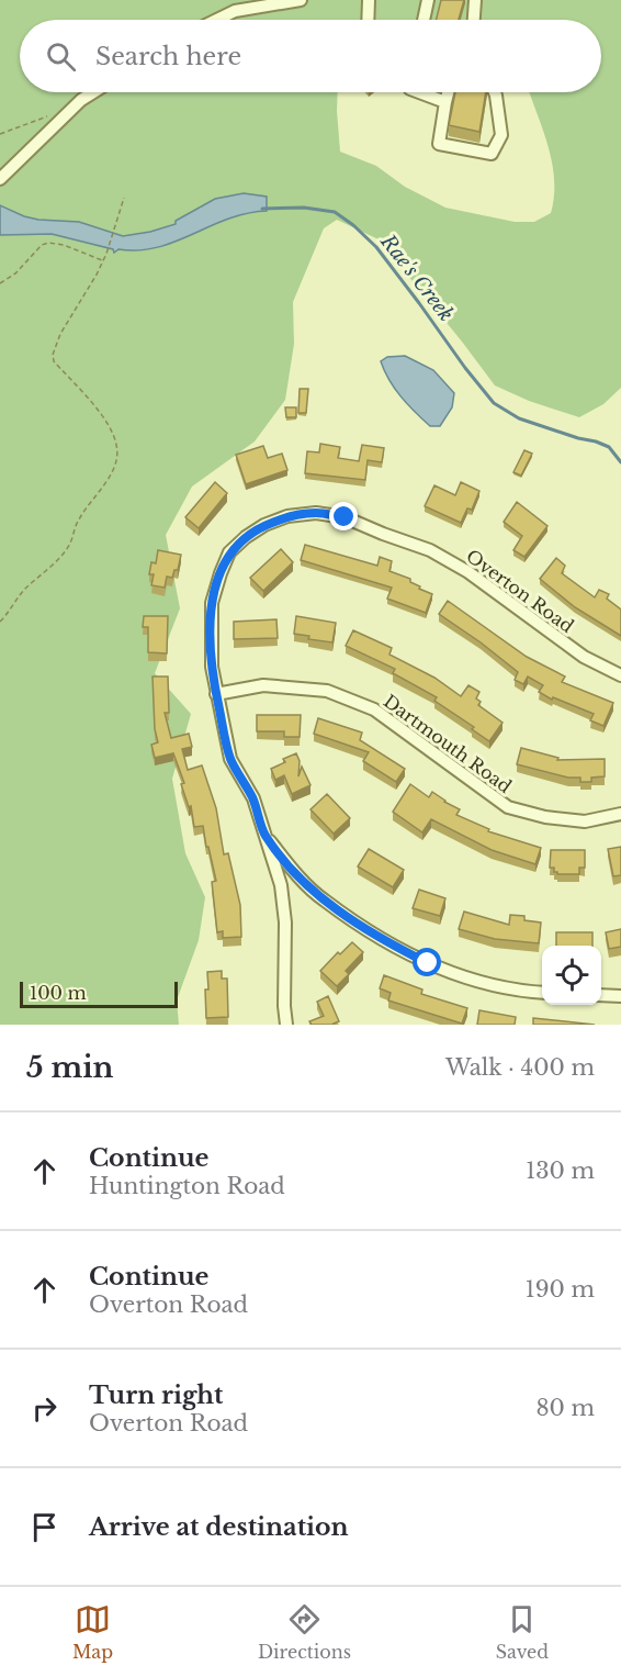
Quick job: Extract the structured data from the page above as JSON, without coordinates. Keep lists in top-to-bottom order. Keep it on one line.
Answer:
{"streets":{"street":["Overton Road","Dartmouth Road"]},"crossings":[["Overton Road","Dartmouth Road"]],"water":["Rae's Creek"],"scale_bar":"100 m","page":{"search":"Search here","scale":"100 m","heading":["5 min","Walk · 400 m"],"list":[["Continue","Huntington Road","130 m"],["Continue","Overton Road","190 m"],["Turn right","Overton Road","80 m"],"Arrive at destination"],"nav":["Map","Directions","Saved"]}}
